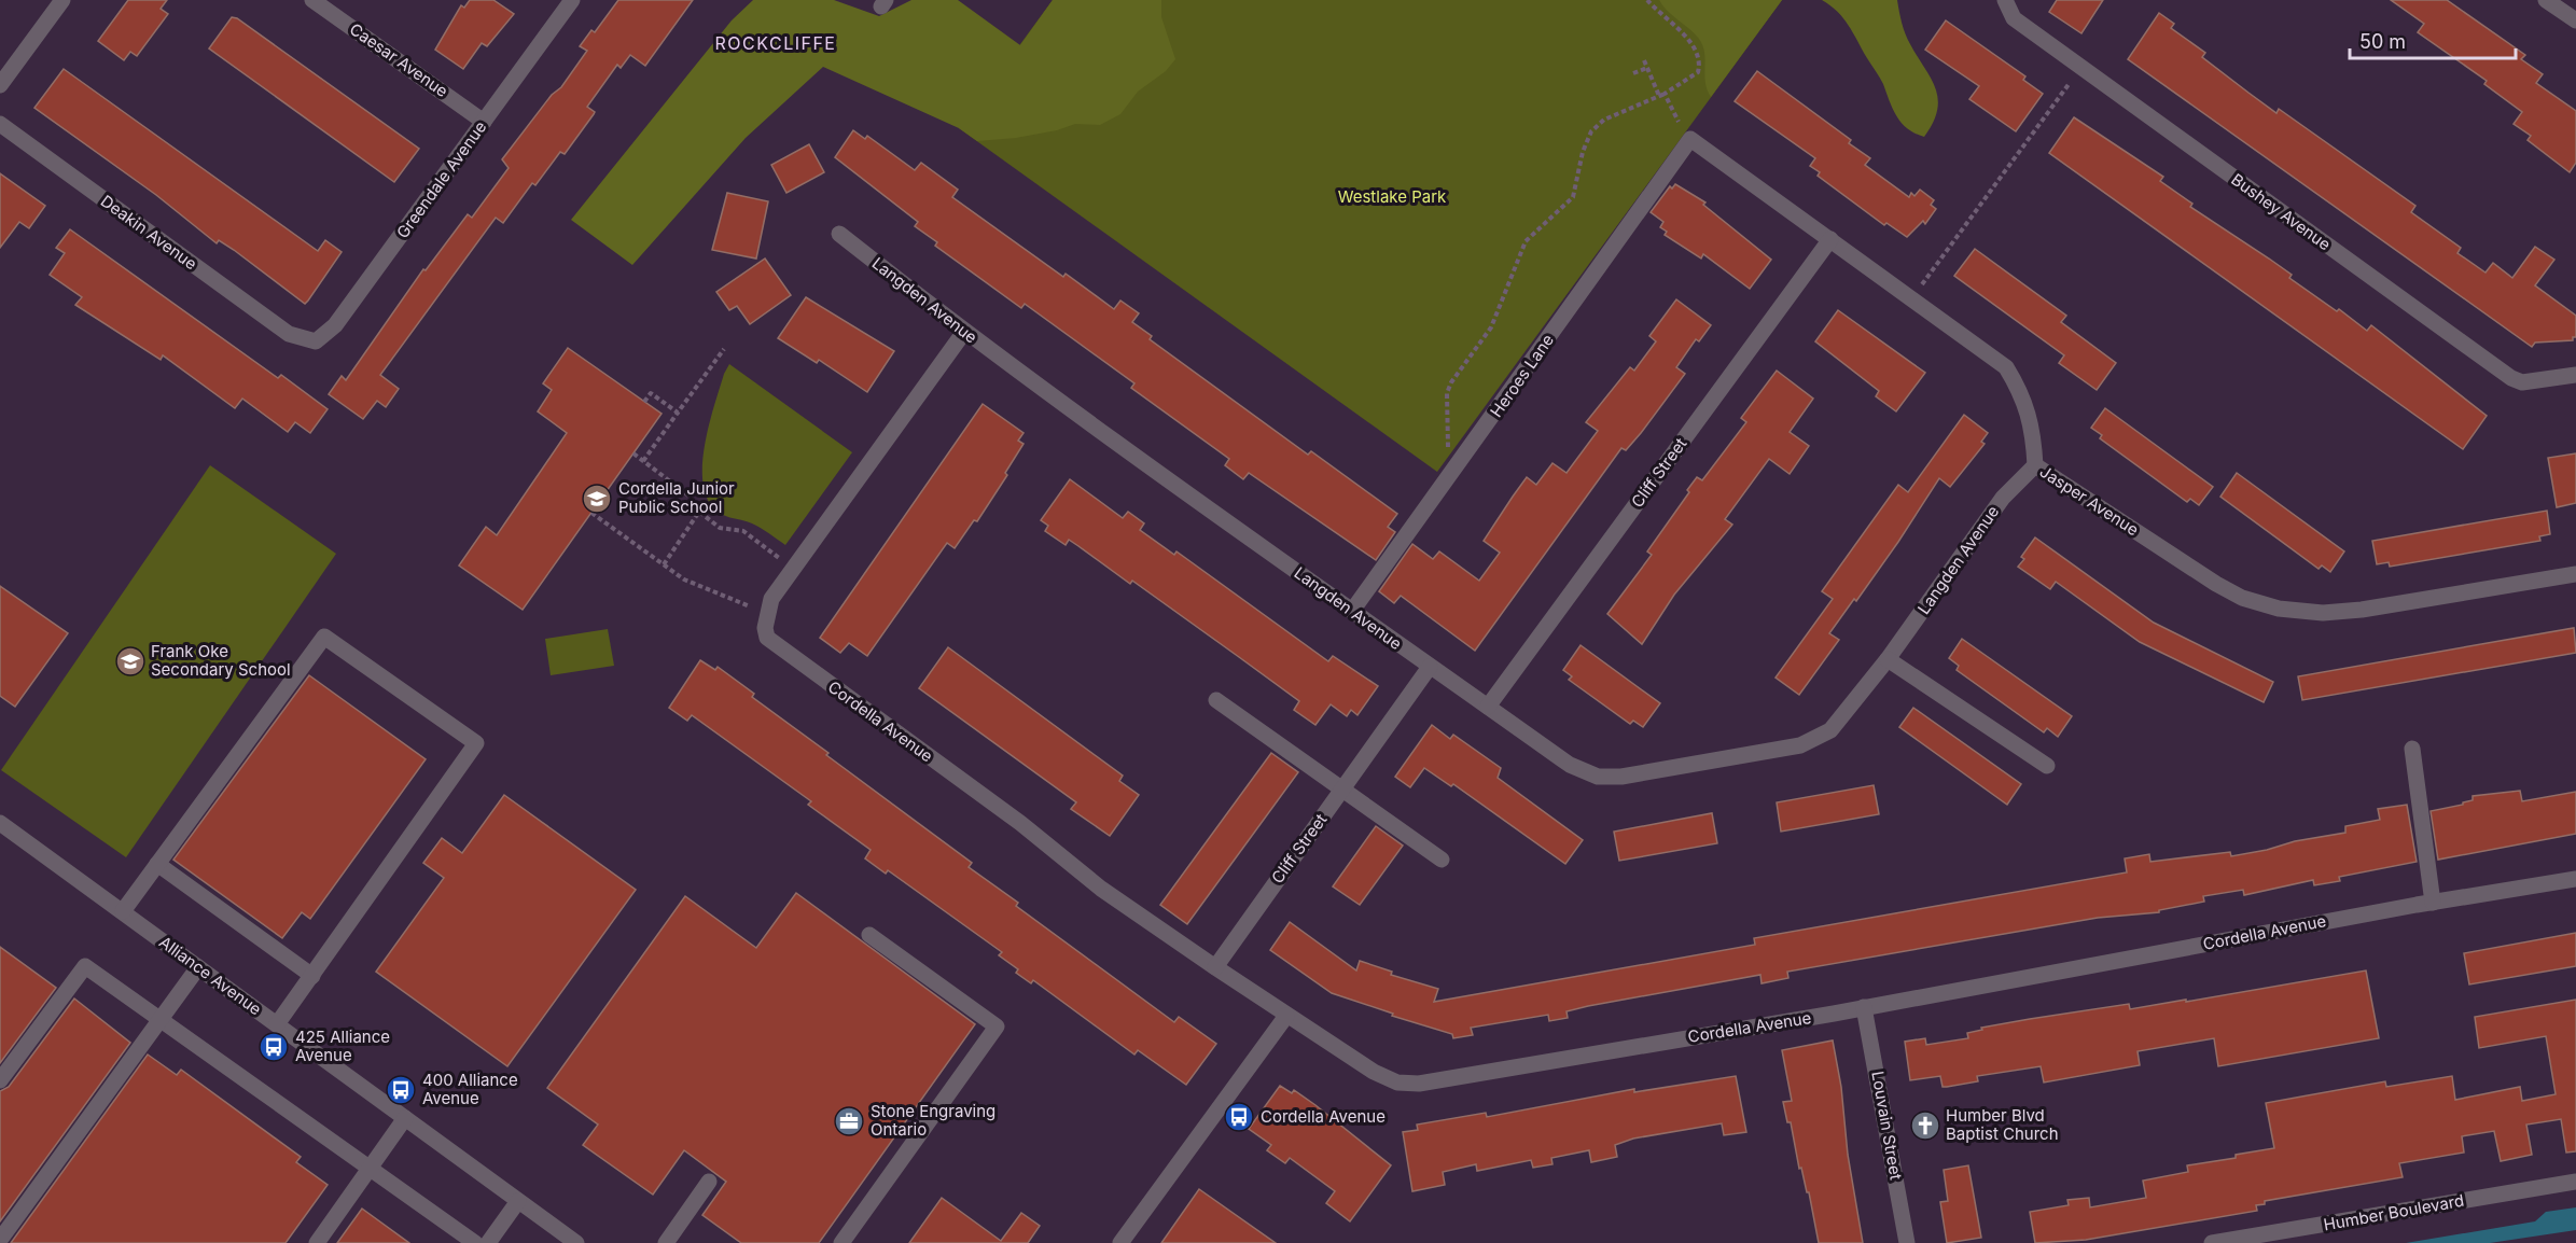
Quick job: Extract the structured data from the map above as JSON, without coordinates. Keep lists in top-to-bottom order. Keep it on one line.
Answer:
{"streets":{"street":["Caesar Avenue","Greendale Avenue","Bushey Avenue","Deakin Avenue","Langden Avenue","Heroes Lane","Cliff Street","Jasper Avenue","Cordella Avenue","Alliance Avenue","Louvain Street","Humber Boulevard"]},"crossings":[["Caesar Avenue","Greendale Avenue"],["Greendale Avenue","Deakin Avenue"],["Langden Avenue","Heroes Lane"],["Langden Avenue","Cliff Street"],["Langden Avenue","Jasper Avenue"],["Langden Avenue","Cordella Avenue"],["Heroes Lane","Jasper Avenue"],["Cliff Street","Jasper Avenue"],["Cliff Street","Cordella Avenue"],["Cordella Avenue","Louvain Street"]],"districts":["ROCKCLIFFE"],"parks":["Westlake Park"],"places":{"school or university":["Cordella Junior Public School","Frank Oke Secondary School"],"bus stop":["425 Alliance Avenue","400 Alliance Avenue","Cordella Avenue"],"office":["Stone Engraving Ontario"],"church":["Humber Blvd Baptist Church"]},"scale_bar":"50 m"}
